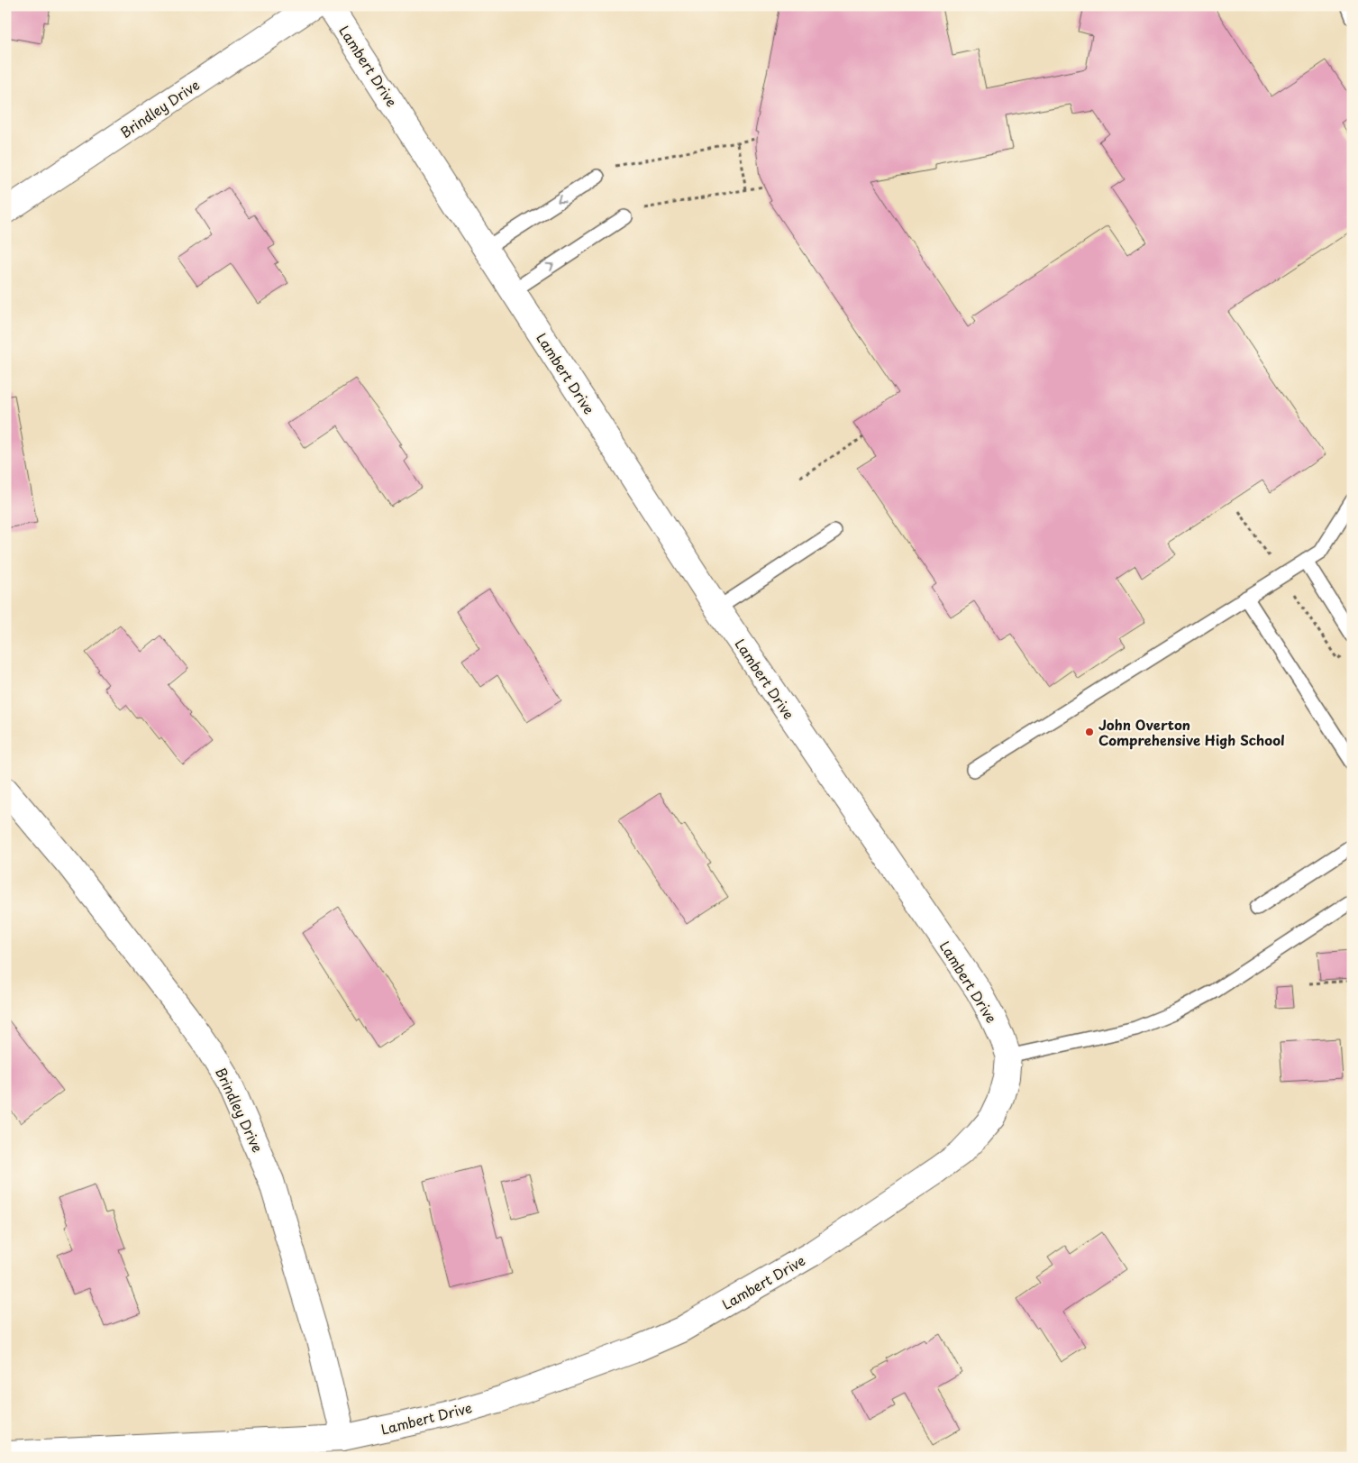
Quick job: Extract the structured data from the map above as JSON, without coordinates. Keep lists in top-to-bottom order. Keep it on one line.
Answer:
{"streets":{"street":["Lambert Drive","Brindley Drive"]},"crossings":[["Lambert Drive","Brindley Drive"]],"places":["John Overton Comprehensive High School"]}
